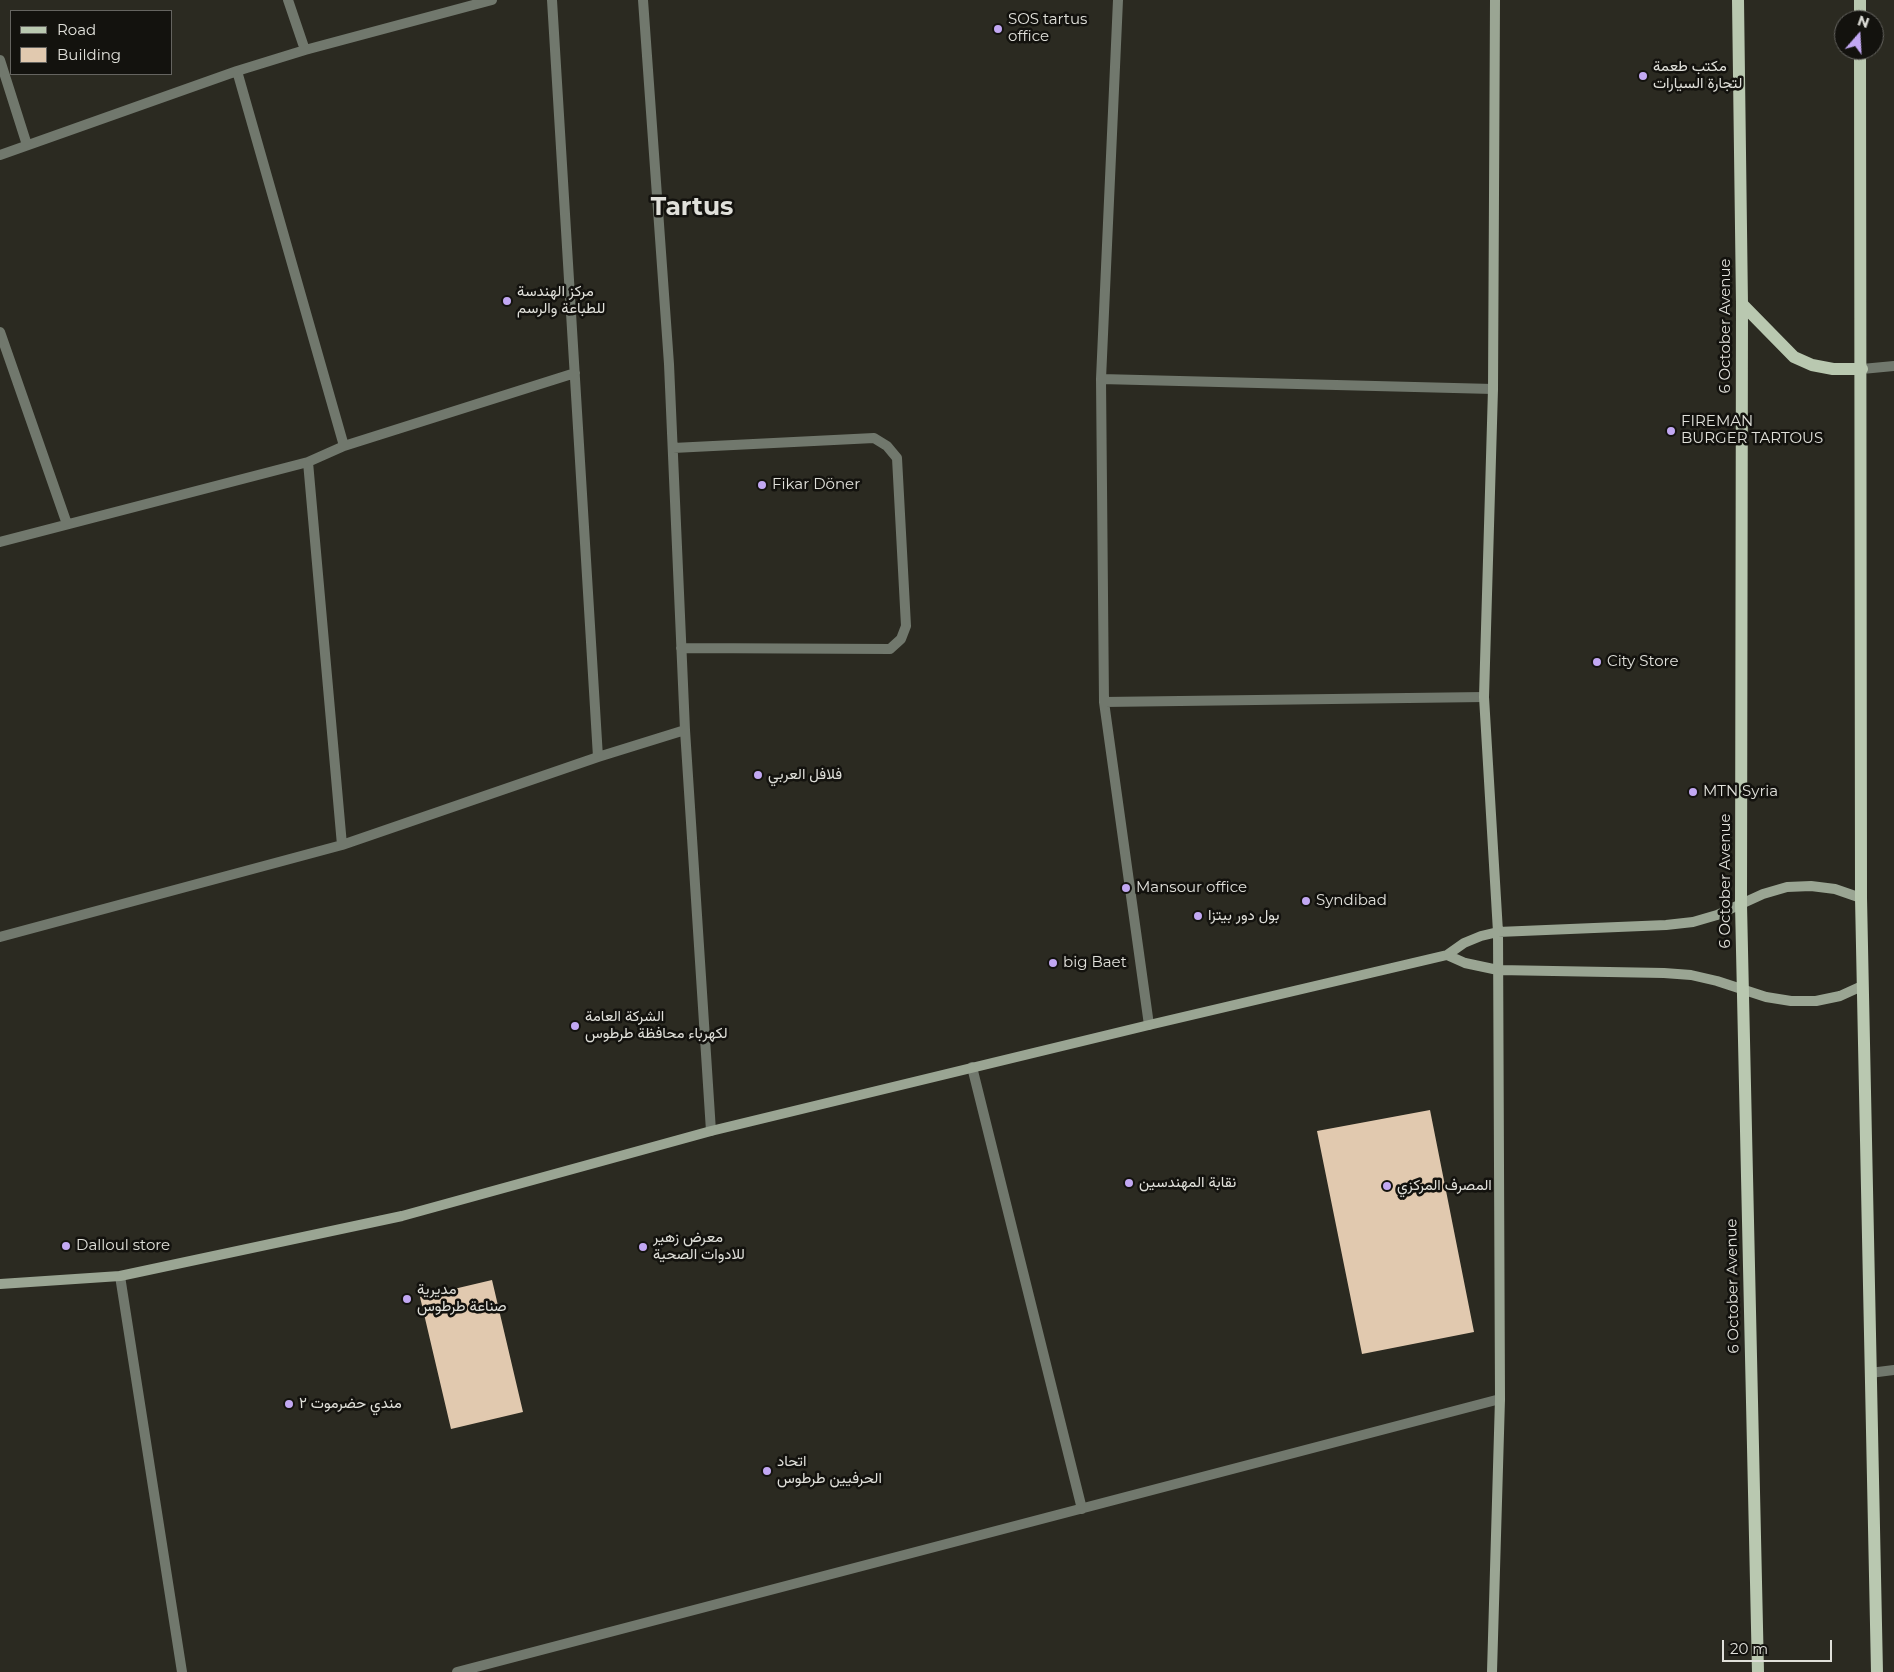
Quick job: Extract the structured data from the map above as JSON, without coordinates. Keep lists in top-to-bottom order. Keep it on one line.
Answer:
{"streets":{"main road":["6 October Avenue"]},"districts":["Tartus"],"places":["SOS tartus office","مكتب طعمة لتجارة السيارات","مركز الهندسة للطباعة والرسم","FIREMAN BURGER TARTOUS","Fikar Döner","City Store","فلافل العربي","MTN Syria","Mansour office","Syndibad","بول دور بيتزا","big Baet","الشركة العامة لكهرباء محافظة طرطوس","نقابة المهندسين","المصرف المركزي","Dalloul store","معرض زهير للادوات الصحية","مديرية صناعة طرطوس","مندي حضرموت ٢","اتحاد الحرفيين طرطوس"],"legend":["Road","Building"],"scale_bar":"20 m","north":"top"}
